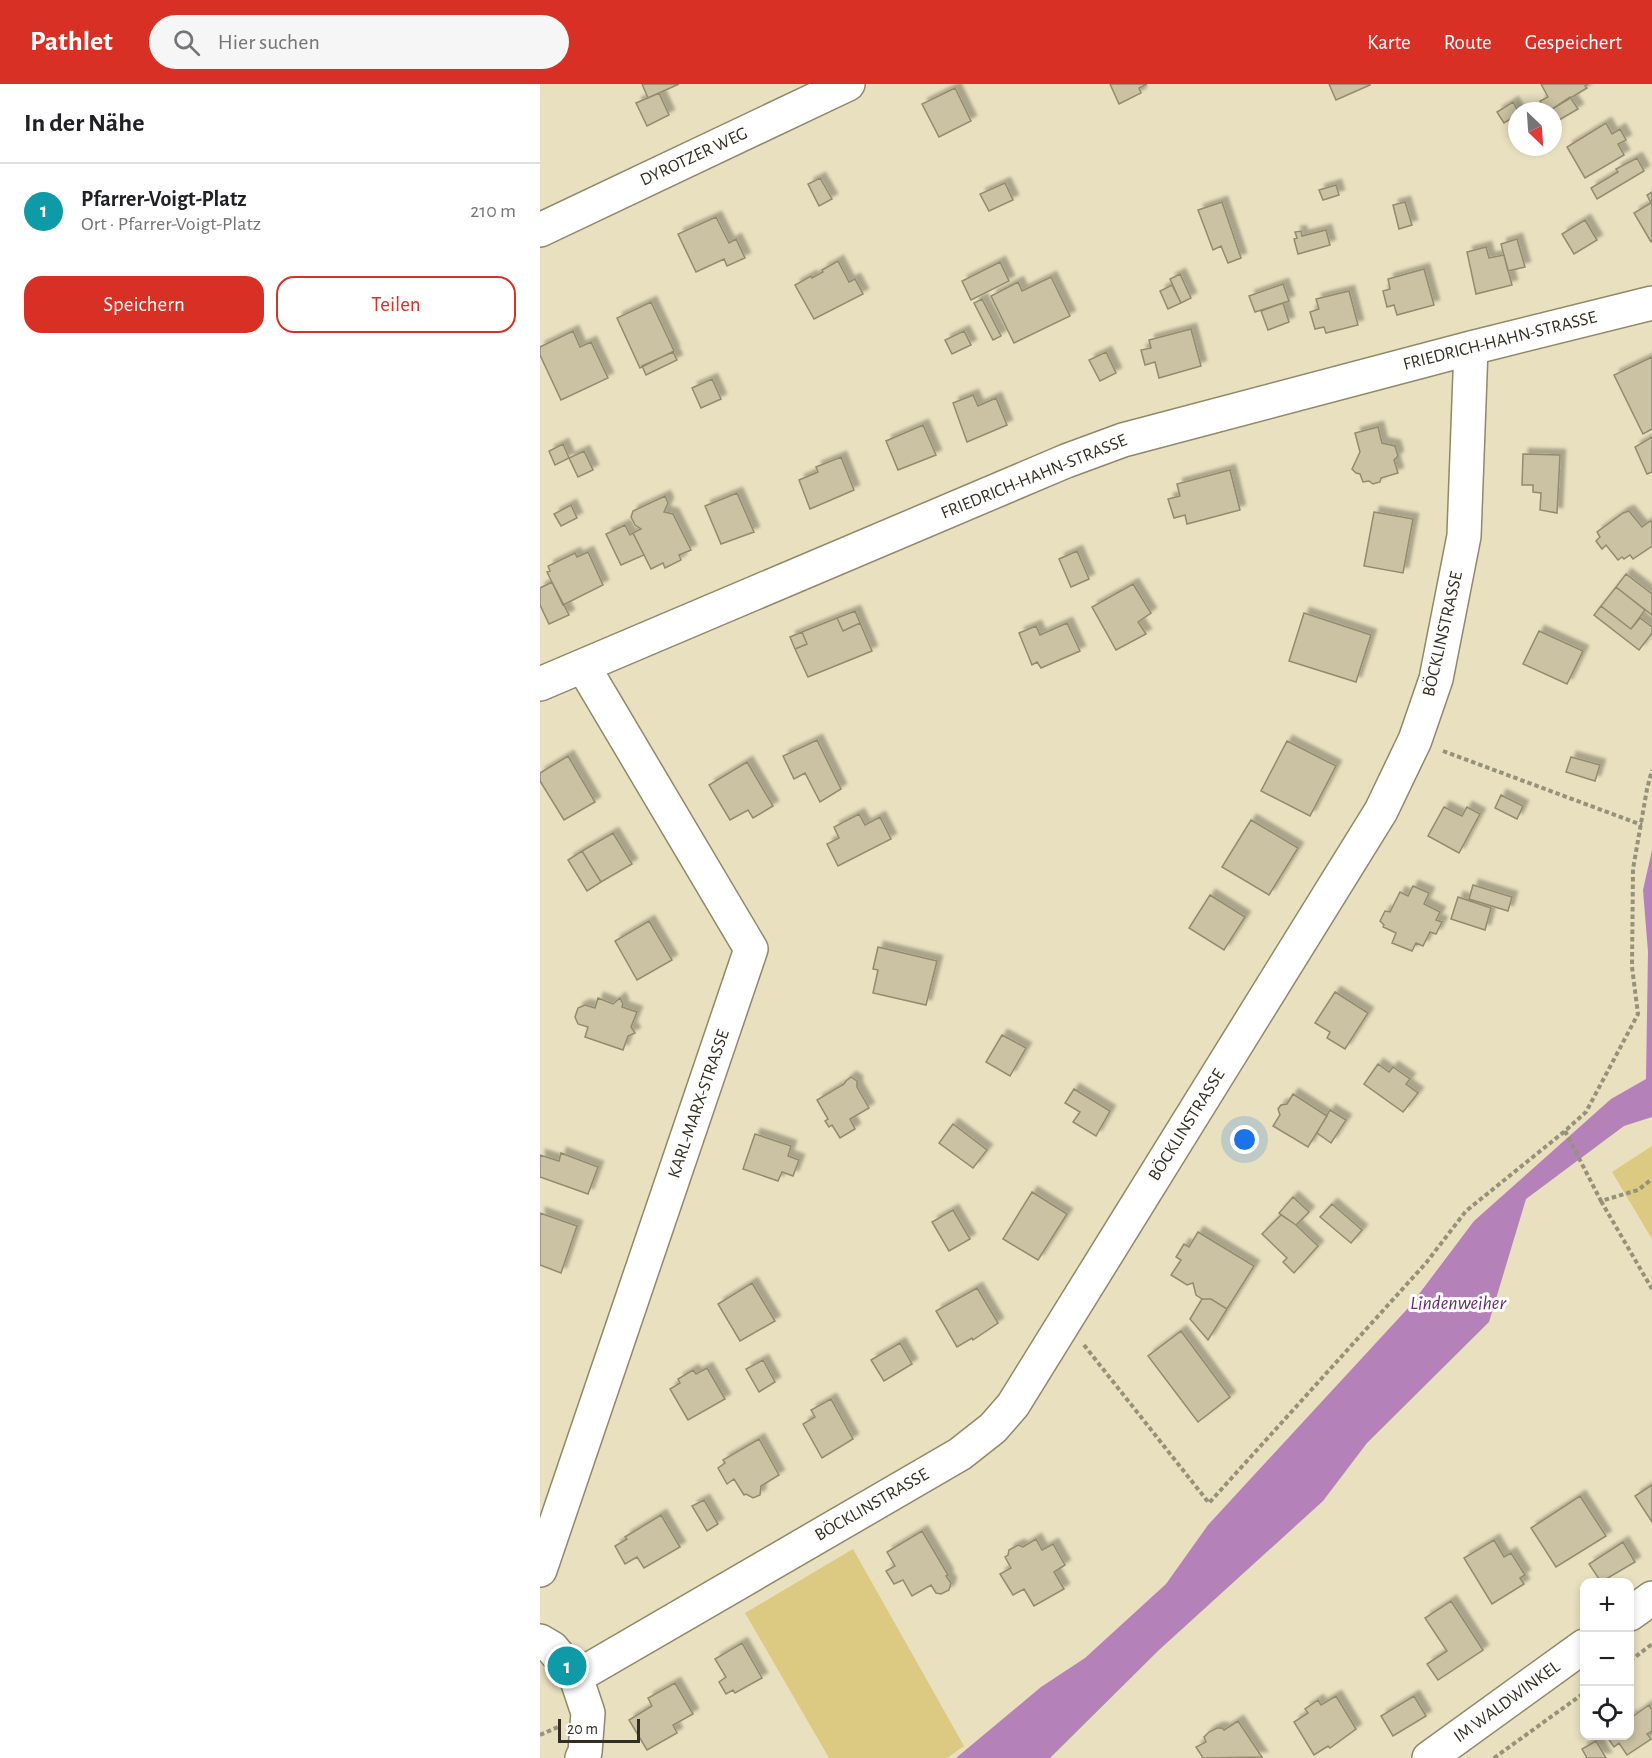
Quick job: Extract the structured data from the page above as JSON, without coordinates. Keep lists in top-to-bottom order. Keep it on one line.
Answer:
{"streets":{"street":["DYROTZER WEG","FRIEDRICH-HAHN-STRASSE","BÖCKLINSTRASSE","KARL-MARX-STRASSE","IM WALDWINKEL"]},"crossings":[["FRIEDRICH-HAHN-STRASSE","BÖCKLINSTRASSE"],["FRIEDRICH-HAHN-STRASSE","KARL-MARX-STRASSE"]],"water":["Lindenweiher"],"scale_bar":"20 m","north":"bottom right","page":{"header":"Pathlet","search":"Hier suchen","nav":["Karte","Route","Gespeichert"],"heading":"In der Nähe","list":[{"mark":"1","name":"Pfarrer-Voigt-Platz","note":"Ort · Pfarrer-Voigt-Platz","value":"210 m"}],"buttons":["Speichern","Teilen"],"map_buttons":["+","−"],"pins":"1","scale":"20 m"}}
